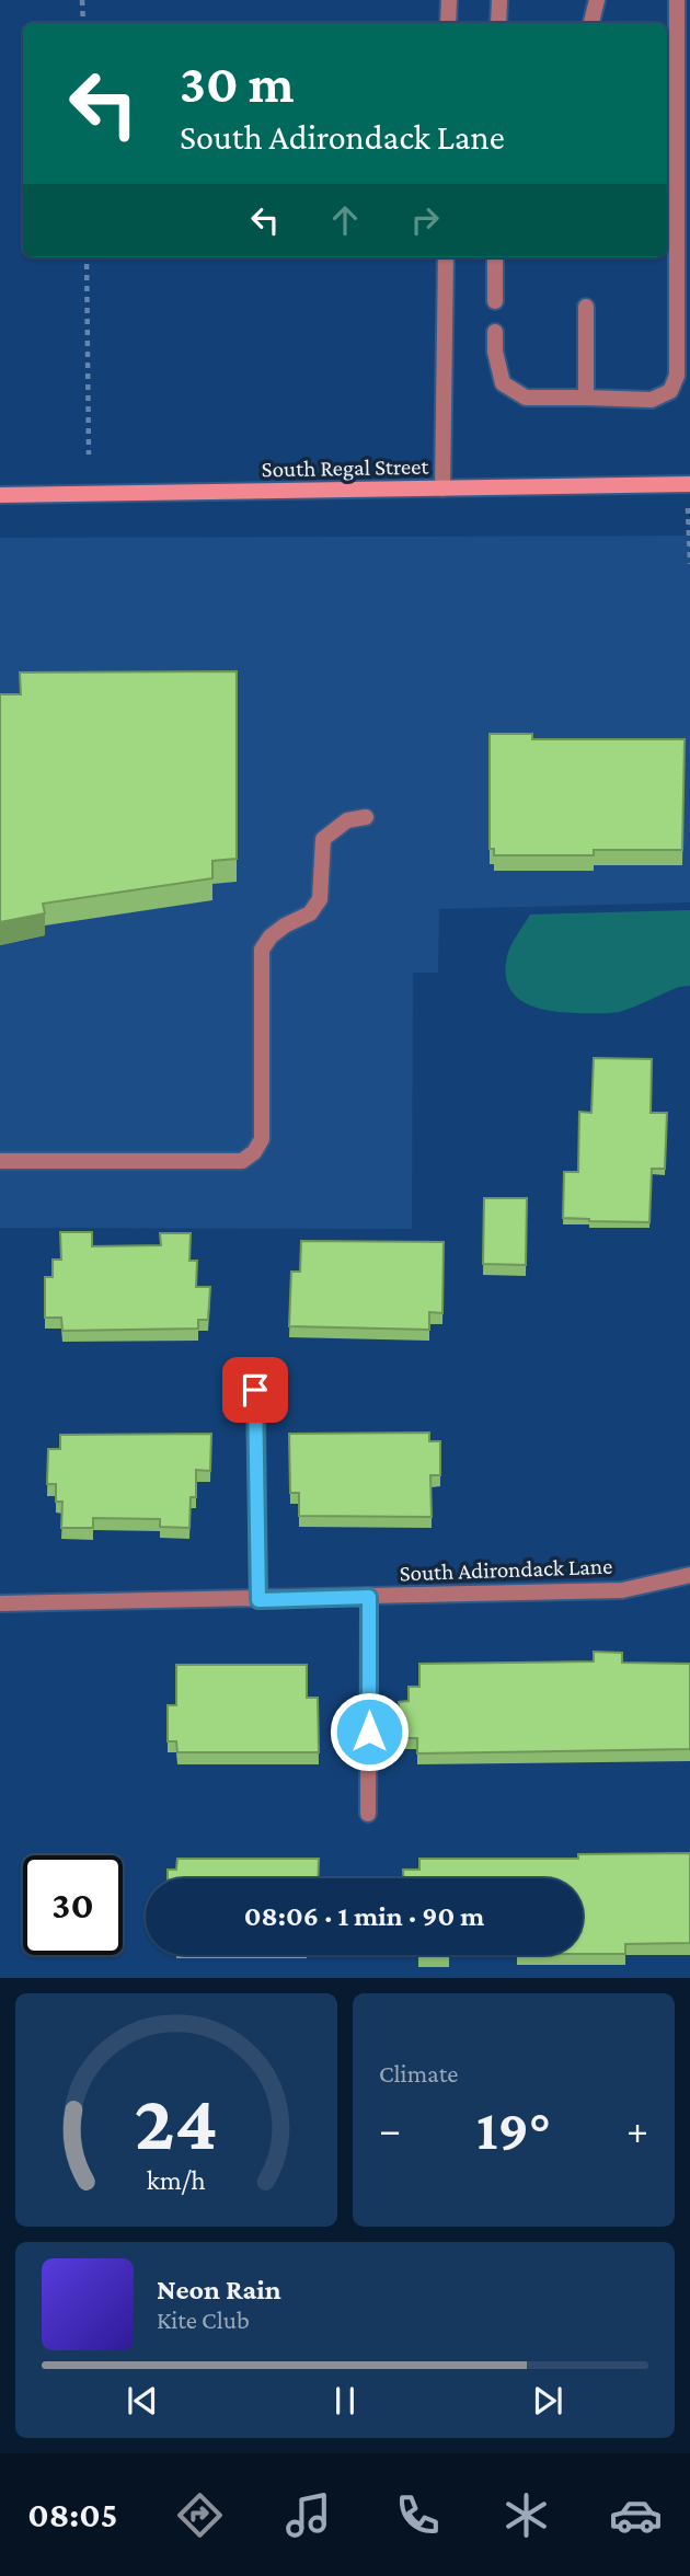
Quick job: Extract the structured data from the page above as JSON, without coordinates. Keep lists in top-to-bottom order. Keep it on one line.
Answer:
{"streets":{"main road":["South Regal Street"],"street":["South Adirondack Lane"]},"page":{"turn":["30 m","South Adirondack Lane"],"limit":"30","trip":"08:06 · 1 min · 90 m","tile":"Climate","heat":["−","19°","+"],"song":["Neon Rain","Kite Club"],"tabs":"08:05","gauge":["24","km/h"]}}
